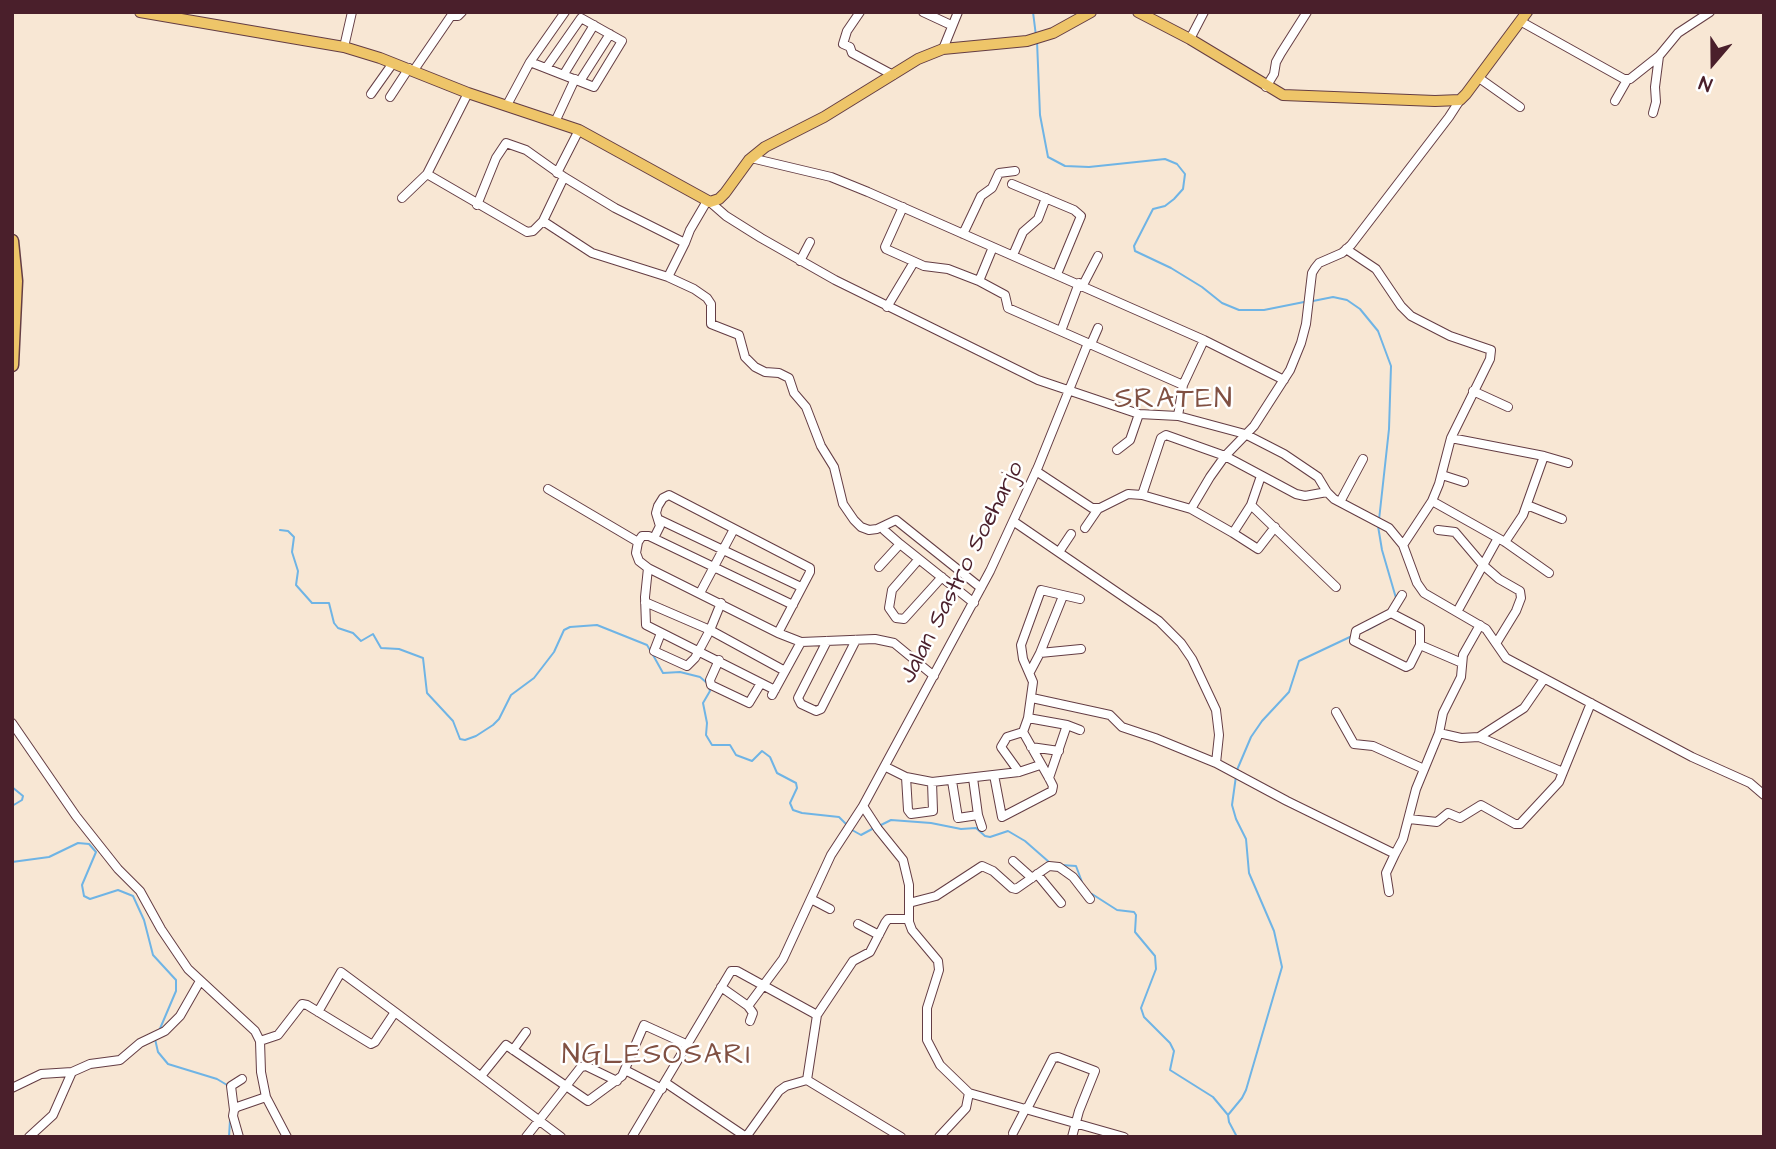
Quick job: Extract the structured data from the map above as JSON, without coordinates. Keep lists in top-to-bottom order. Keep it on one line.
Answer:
{"streets":{"street":["Jalan Sastro Soeharjo"]},"districts":["SRATEN","NGLESOSARI"],"north":"bottom"}
